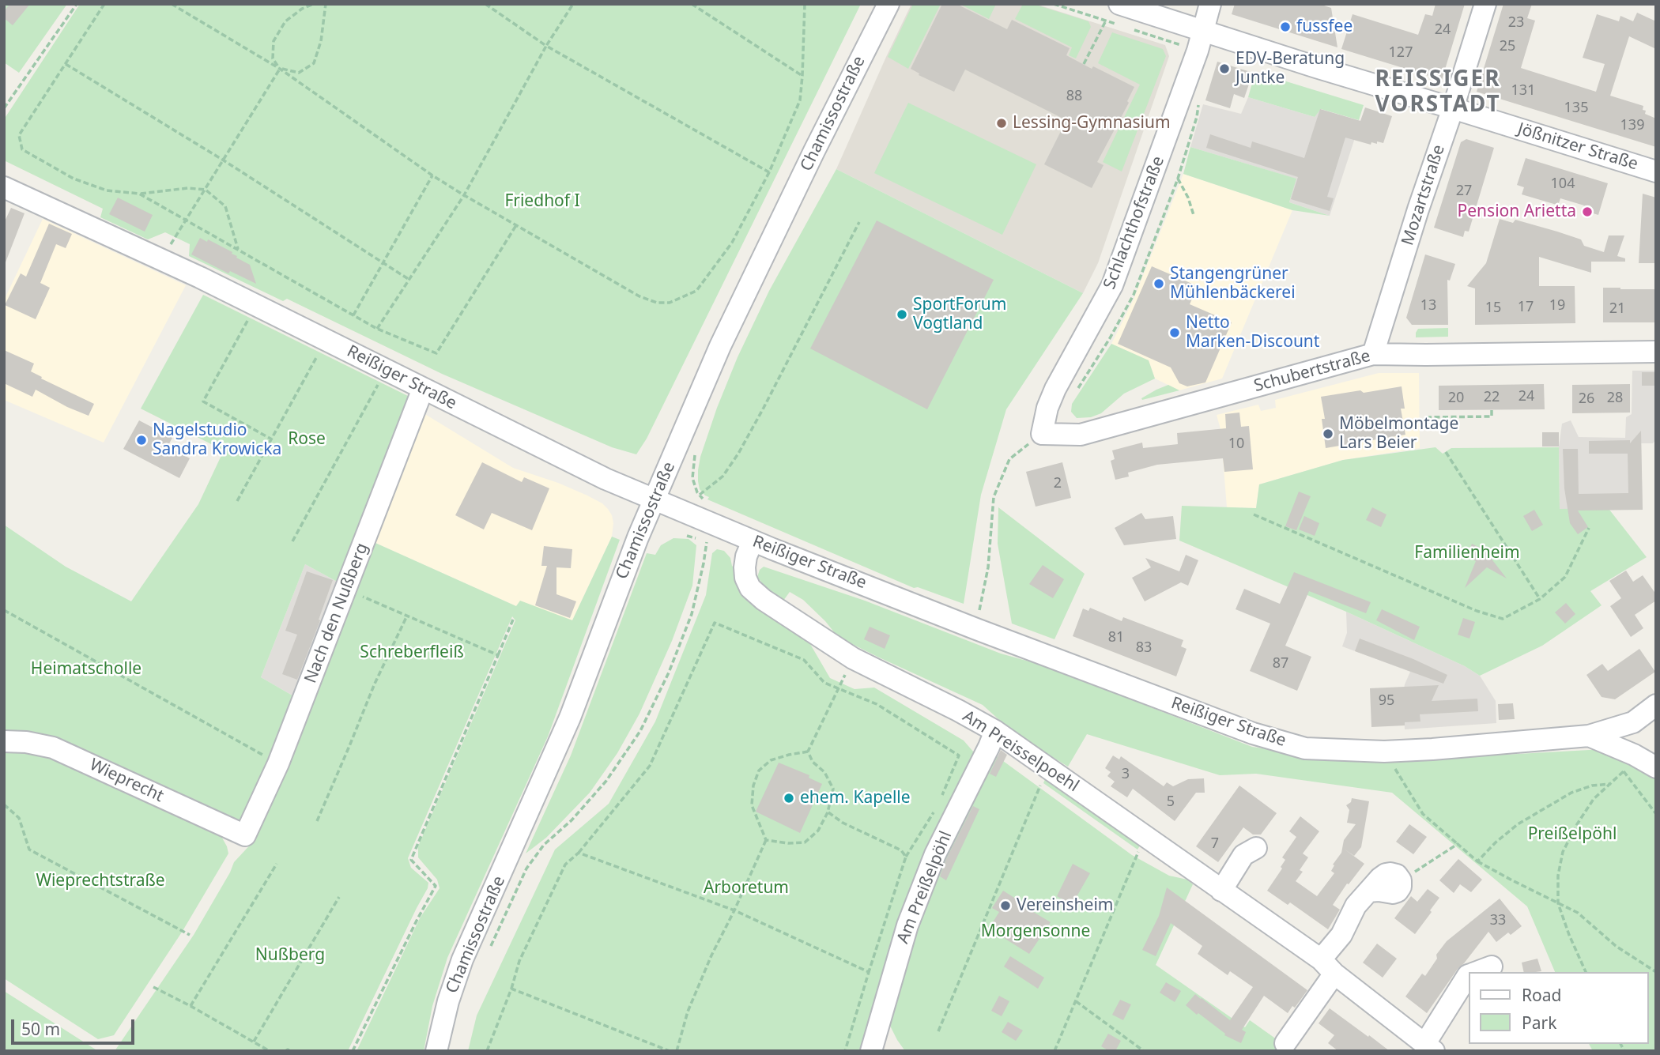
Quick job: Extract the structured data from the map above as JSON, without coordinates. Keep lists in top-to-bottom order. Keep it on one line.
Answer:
{"streets":{"street":["Chamissostraße","Jößnitzer Straße","Mozartstraße","Schlachthofstraße","Schubertstraße","Reißiger Straße","Nach den Nußberg","Am Preisselpoehl","Wieprecht","Am Preißelpöhl"]},"crossings":[["Chamissostraße","Reißiger Straße"],["Jößnitzer Straße","Mozartstraße"],["Jößnitzer Straße","Schlachthofstraße"],["Mozartstraße","Schubertstraße"],["Schlachthofstraße","Schubertstraße"],["Reißiger Straße","Nach den Nußberg"],["Reißiger Straße","Am Preisselpoehl"],["Nach den Nußberg","Wieprecht"],["Am Preisselpoehl","Am Preißelpöhl"]],"districts":["REISSIGER VORSTADT"],"parks":["Friedhof I","Rose","Familienheim","Schreberfleiß","Heimatscholle","Preißelpöhl","Wieprechtstraße","Arboretum","Morgensonne","Nußberg"],"places":["fussfee","EDV-Beratung Juntke","Lessing-Gymnasium","Pension Arietta","Stangengrüner Mühlenbäckerei","SportForum Vogtland","Netto Marken-Discount","Möbelmontage Lars Beier","Nagelstudio Sandra Krowicka","ehem. Kapelle","Vereinsheim"],"house_numbers":["23","24","25","127","131","88","135","139","104","27","13","19","17","15","21","24","22","20","28","26","10","2","81","83","87","95","3","5","7","33"],"legend":["Road","Park"],"scale_bar":"50 m"}
